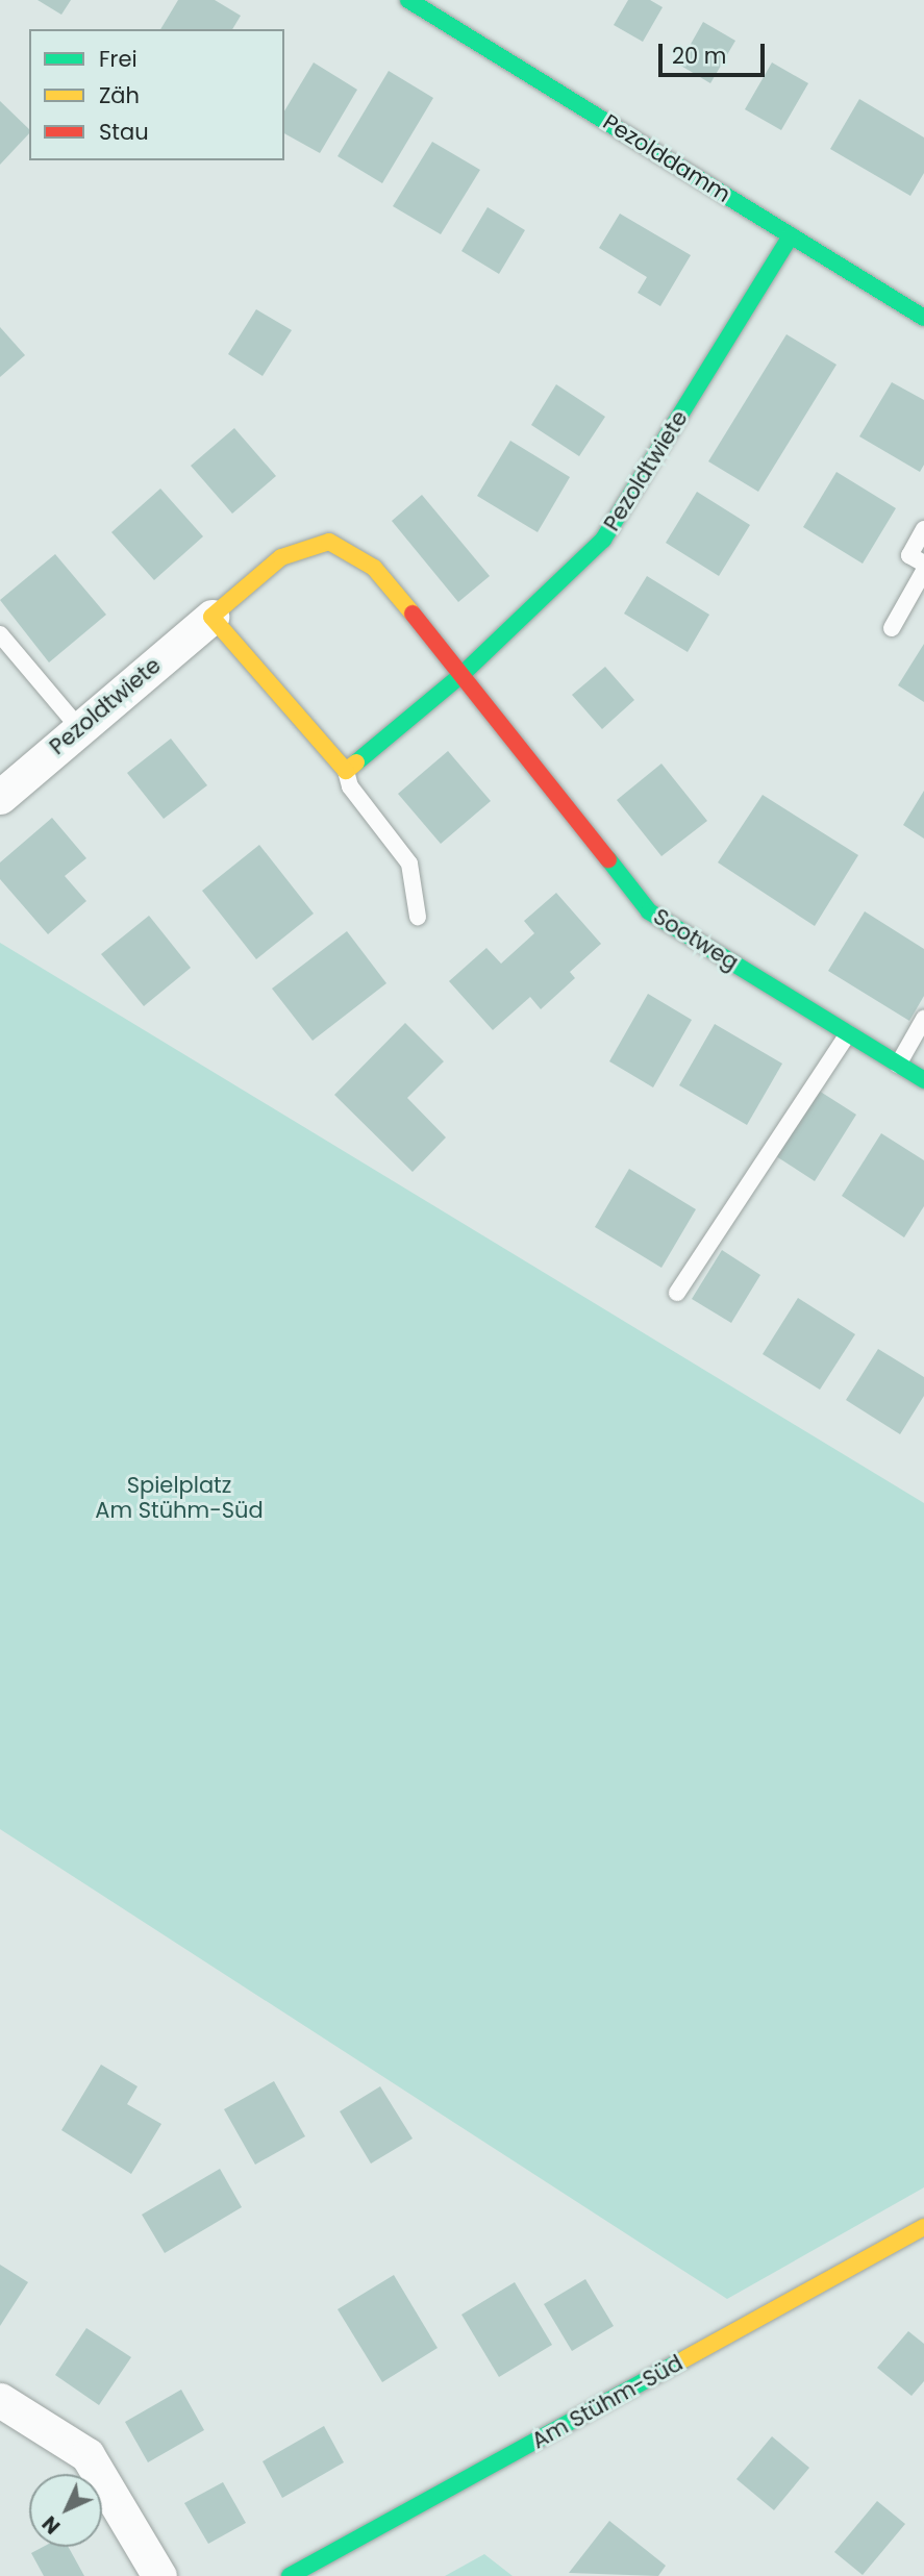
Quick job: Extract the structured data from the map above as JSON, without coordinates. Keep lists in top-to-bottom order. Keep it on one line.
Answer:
{"streets":{"street":["Pezolddamm","Pezoldtwiete","Sootweg","Am Stühm-Süd"]},"crossings":[["Pezolddamm","Pezoldtwiete"],["Pezoldtwiete","Sootweg"]],"parks":["Spielplatz Am Stühm-Süd"],"legend":["Frei","Zäh","Stau"],"scale_bar":"20 m","north":"bottom left"}
